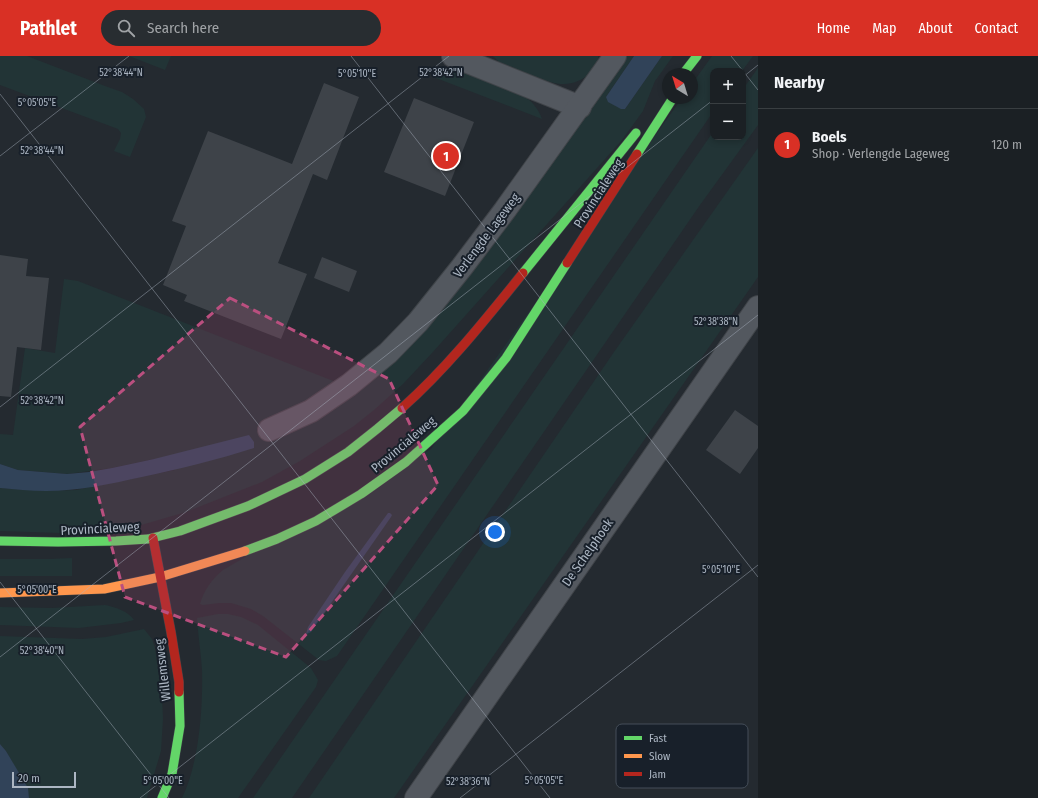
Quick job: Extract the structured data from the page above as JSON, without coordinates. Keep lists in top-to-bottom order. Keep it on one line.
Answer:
{"streets":{"main road":["Provincialeweg","Willemsweg"],"street":["Verlengde Lageweg","De Schelphoek"]},"crossings":[["Provincialeweg","Willemsweg"]],"legend":["Fast","Slow","Jam"],"scale_bar":"20 m","north":"top left","page":{"header":"Pathlet","search":"Search here","nav":["Home","Map","About","Contact"],"heading":"Nearby","map_buttons":["+","−"],"list":[{"mark":"1","name":"Boels","note":"Shop · Verlengde Lageweg","value":"120 m"}],"pins":"1","scale":"20 m"},"coordinates":["52°38'44\"N","52°38'42\"N","5°05'10\"E","5°05'05\"E","52°38'38\"N","5°05'00\"E","52°38'40\"N","52°38'36\"N"]}
